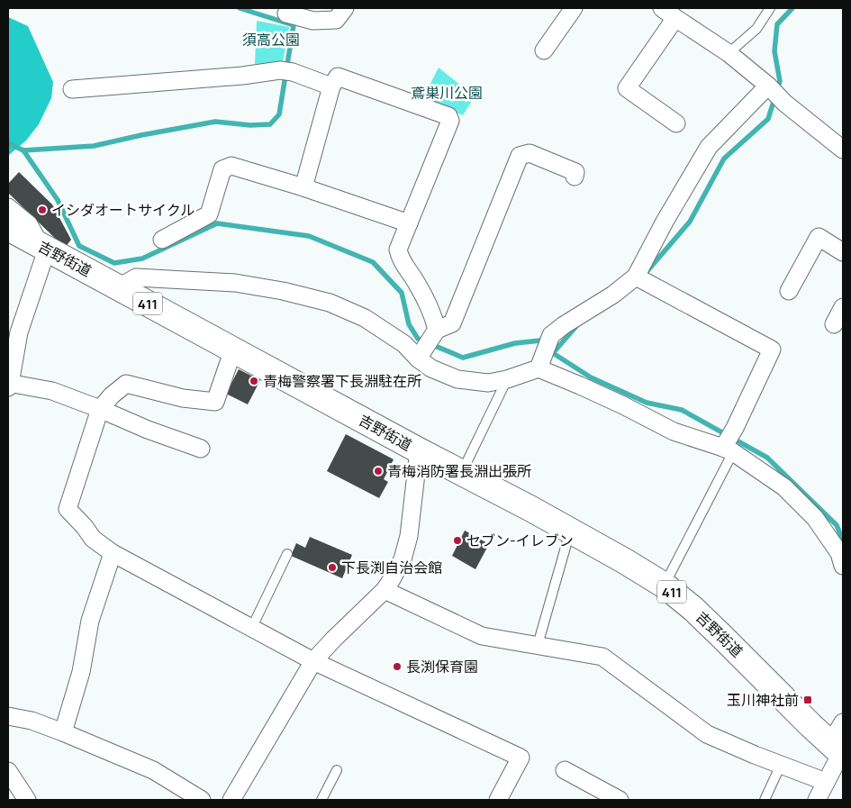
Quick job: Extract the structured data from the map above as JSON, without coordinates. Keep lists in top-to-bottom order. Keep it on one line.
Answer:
{"streets":{"highway":["吉野街道","411"]},"parks":["須高公園","鳶巣川公園"],"places":{"other":["イシダオートサイクル","青梅警察署下長淵駐在所","青梅消防署長淵出張所","セブン-イレブン","下長渕自治会館","長渕保育園"],"transit":["玉川神社前"]}}
